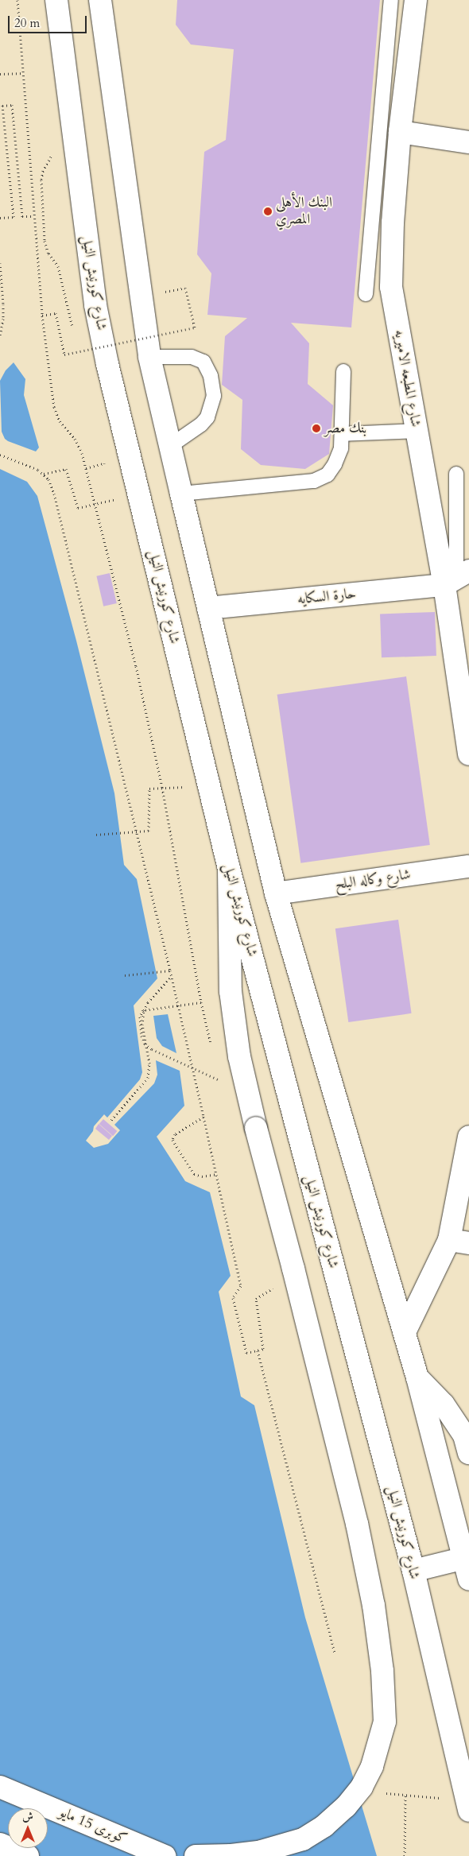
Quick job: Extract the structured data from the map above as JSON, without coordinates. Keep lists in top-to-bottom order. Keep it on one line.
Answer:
{"streets":{"main road":["شارع كورنيش النيل","شارع المطبعه الاميريه","حارة السكايه","شارع وكاله البلح","كوبرى 15 مايو"]},"crossings":[["شارع المطبعه الاميريه","حارة السكايه"]],"places":["البنك الأهلى المصري","بنك مصر"],"scale_bar":"20 m","north":"top"}
